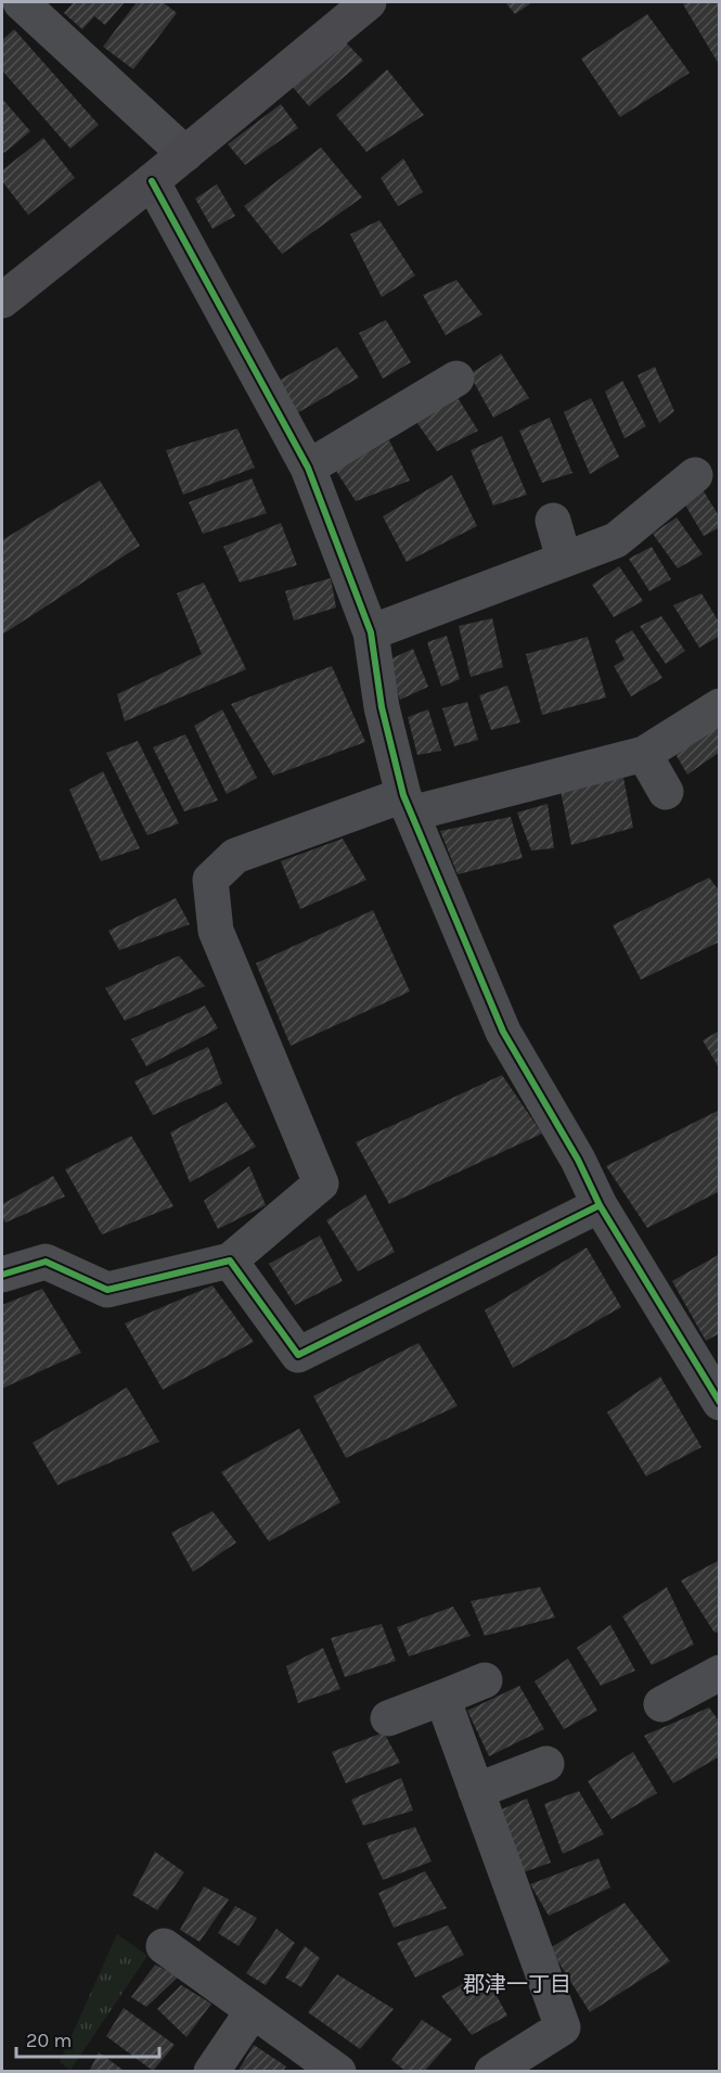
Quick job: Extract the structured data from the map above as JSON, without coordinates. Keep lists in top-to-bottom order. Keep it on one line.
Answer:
{"districts":["郡津一丁目"],"scale_bar":"20 m"}
